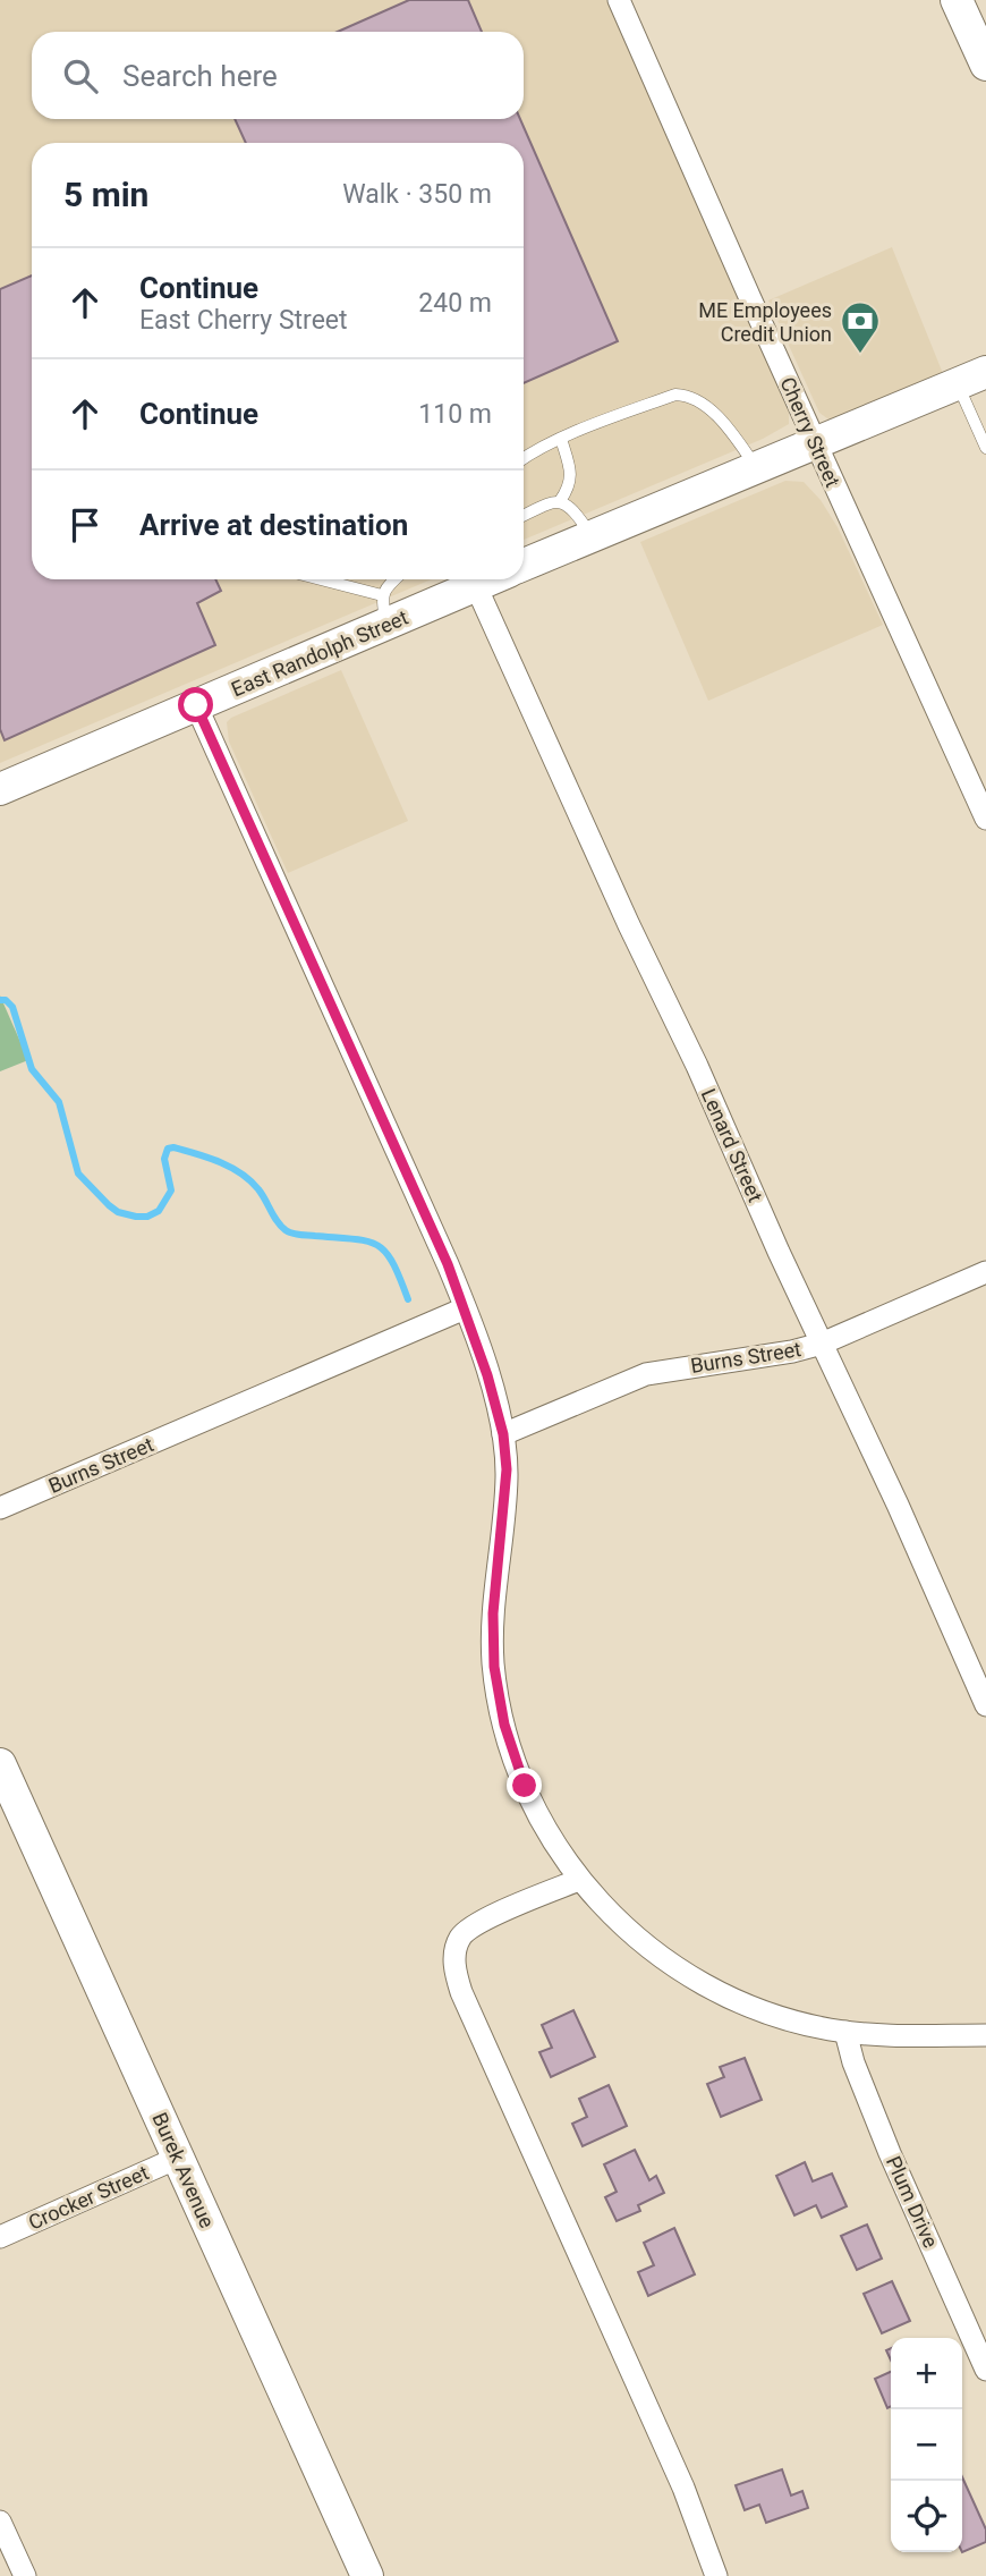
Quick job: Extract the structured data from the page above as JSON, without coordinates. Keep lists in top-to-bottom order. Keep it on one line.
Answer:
{"streets":{"street":["Cherry Street","East Randolph Street","Lenard Street","Burns Street","Burek Avenue","Crocker Street","Plum Drive"]},"crossings":[["East Randolph Street","Lenard Street"],["Lenard Street","Burns Street"],["Burek Avenue","Crocker Street"]],"places":{"bank":["ME Employees Credit Union"]},"page":{"search":"Search here","heading":["5 min","Walk · 350 m"],"list":[["Continue","East Cherry Street","240 m"],["Continue","110 m"],"Arrive at destination"],"map_buttons":["+","−"]}}
